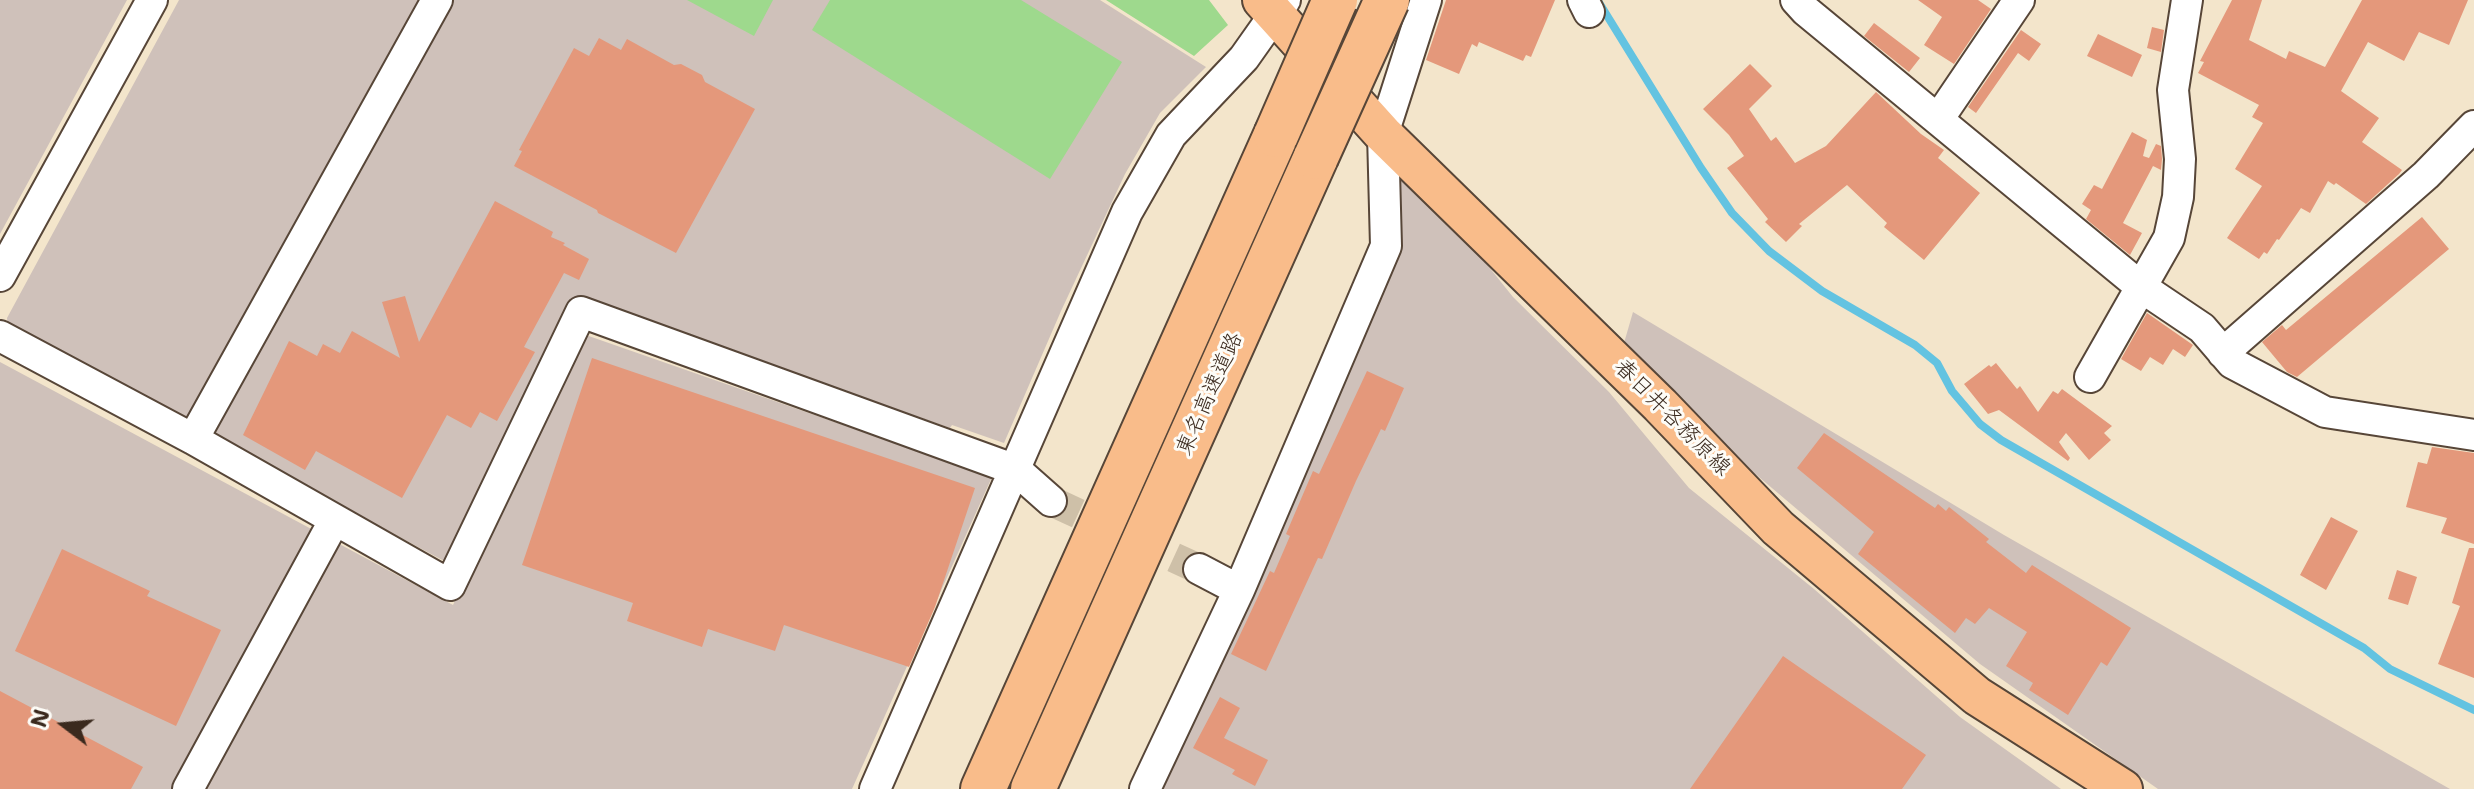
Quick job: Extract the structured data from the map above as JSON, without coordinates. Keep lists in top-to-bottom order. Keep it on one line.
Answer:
{"streets":{"highway":["東名高速道路"],"main road":["春日井各務原線"]},"north":"left"}
